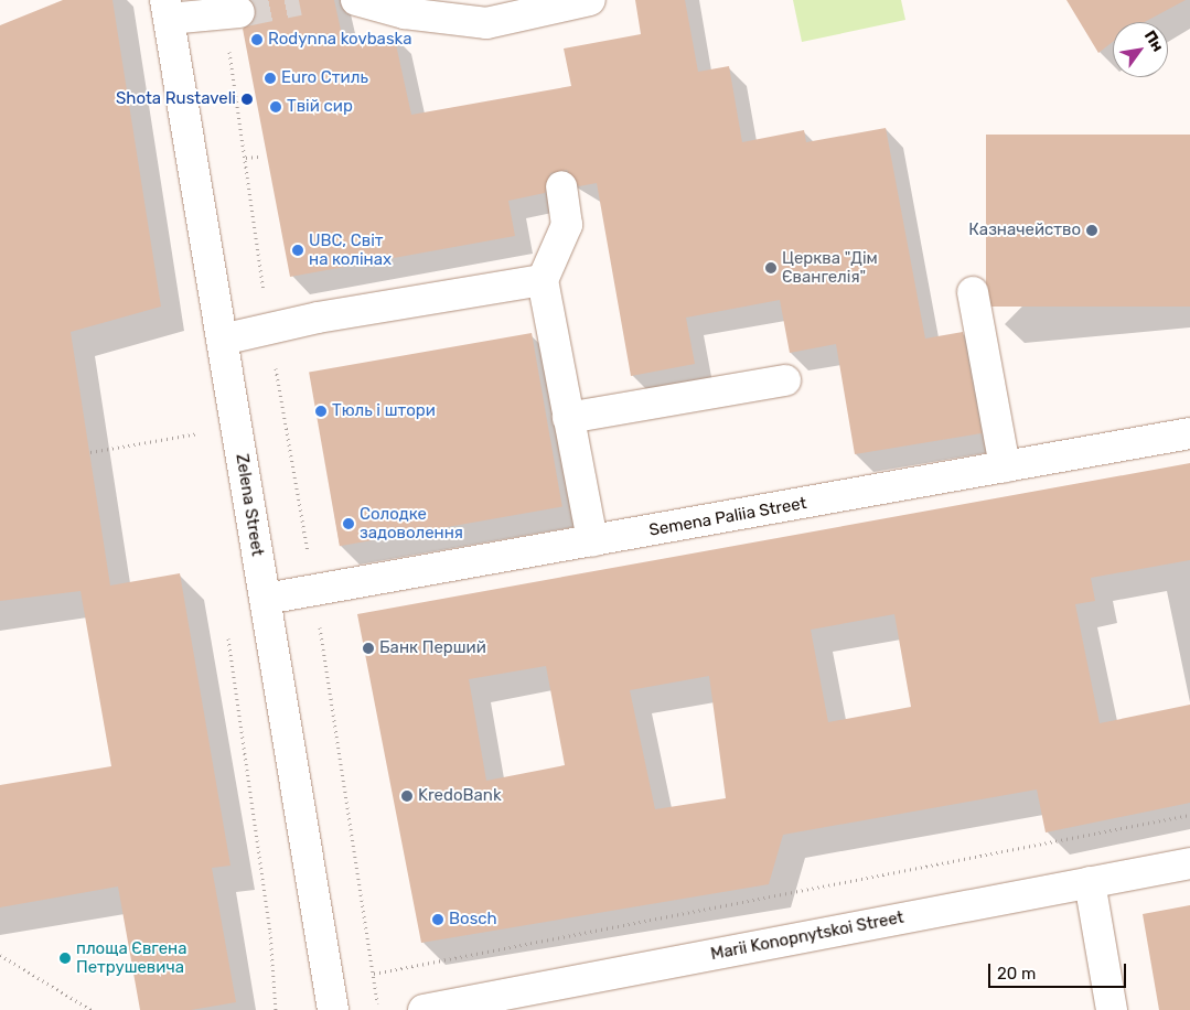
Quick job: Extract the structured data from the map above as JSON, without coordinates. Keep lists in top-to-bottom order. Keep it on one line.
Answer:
{"streets":{"street":["Zelena Street","Semena Paliia Street","Marii Konopnytskoi Street"]},"crossings":[["Zelena Street","Semena Paliia Street"]],"places":["Rodynna kovbaska","Euro Стиль","Shota Rustaveli","Твій сир","Казначейство","UBC, Світ на колінах","Церква \"Дім Євангелія\"","Тюль і штори","Солодке задоволення","Банк Перший","KredoBank","Bosch","площа Євгена Петрушевича"],"scale_bar":"20 m","north":"top right"}
